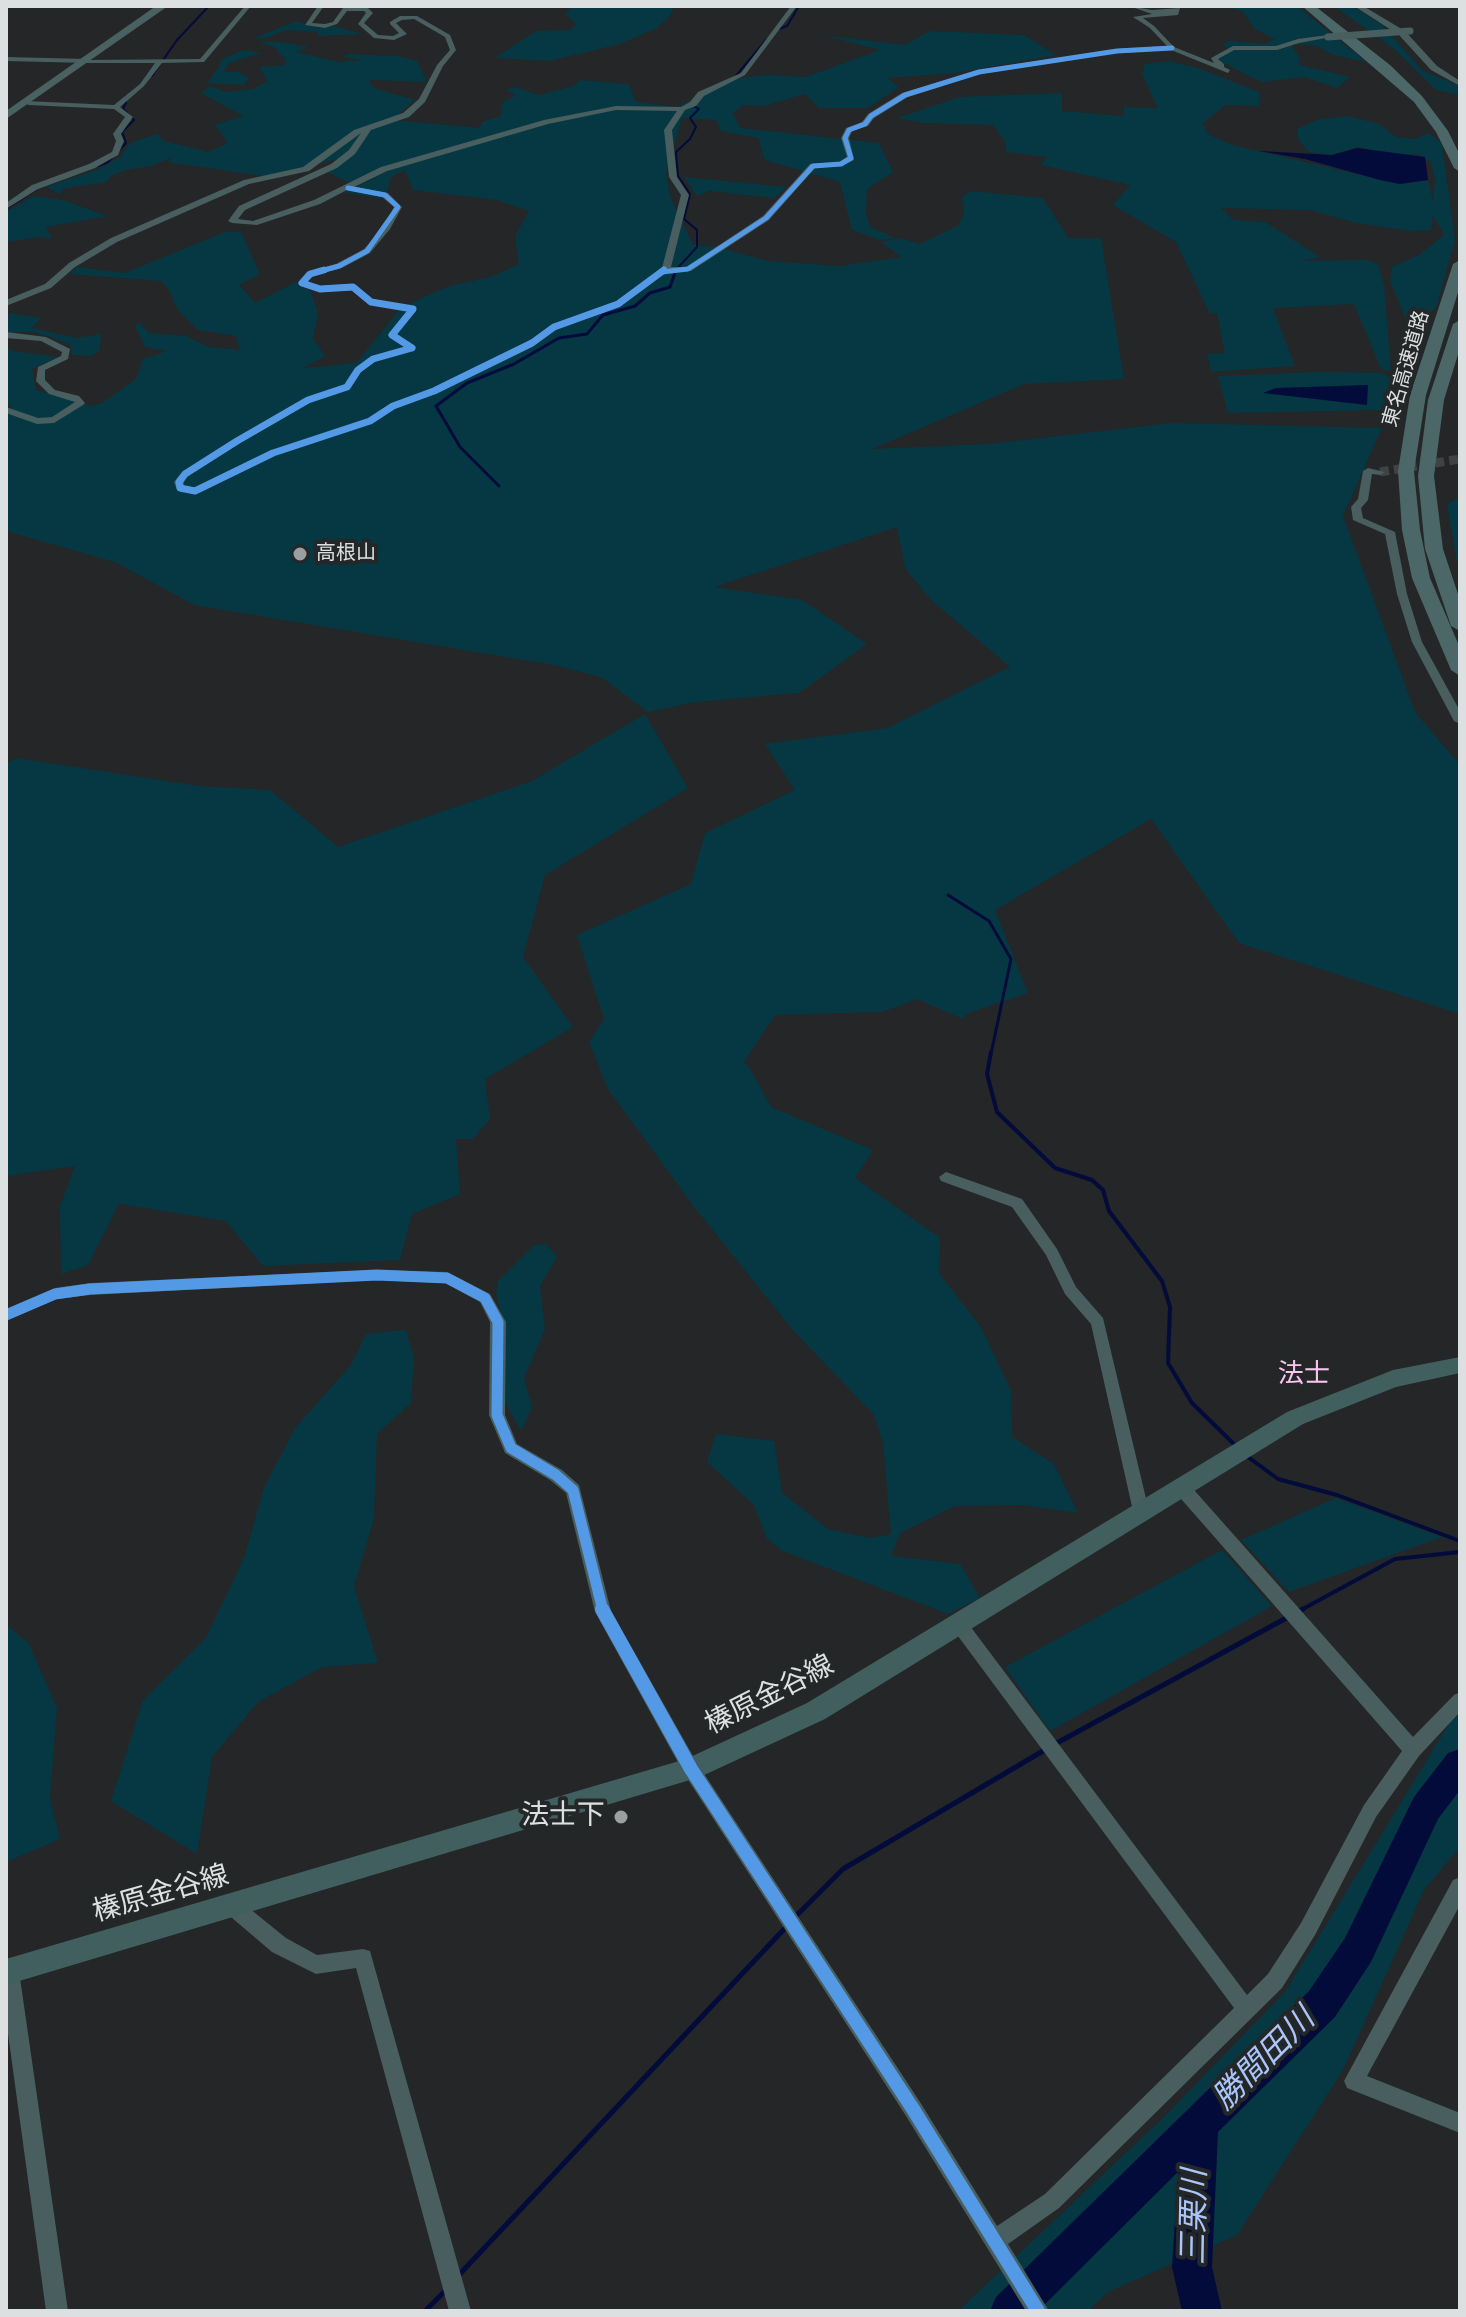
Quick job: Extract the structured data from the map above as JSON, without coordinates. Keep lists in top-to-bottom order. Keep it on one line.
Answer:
{"streets":{"highway":["東名高速道路"],"main road":["榛原金谷線"]},"districts":["法士"],"water":["勝間田川","三栗川"],"places":["高根山","法士下"]}
